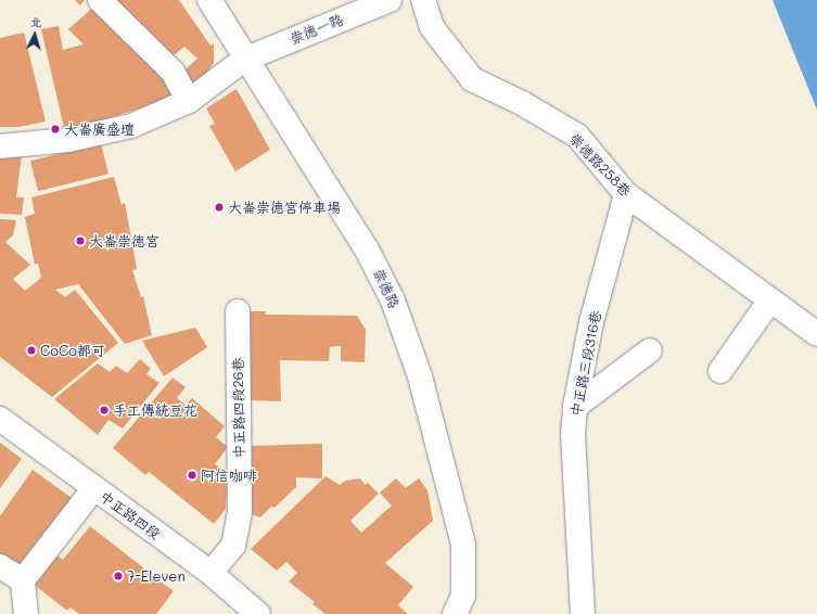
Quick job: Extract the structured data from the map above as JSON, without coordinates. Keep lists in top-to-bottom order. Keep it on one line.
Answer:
{"streets":{"street":["崇德一路","崇德路258巷","崇德路","中正路三段316巷","中正路四段26巷","中正路四段"]},"crossings":[["崇德一路","崇德路"],["崇德路258巷","中正路三段316巷"],["中正路四段26巷","中正路四段"]],"places":["大崙廣盛壇","大崙崇德宮停車場","大崙崇德宮","CoCo都可","手工傳統豆花","阿信咖啡","7-Eleven"],"north":"top"}
